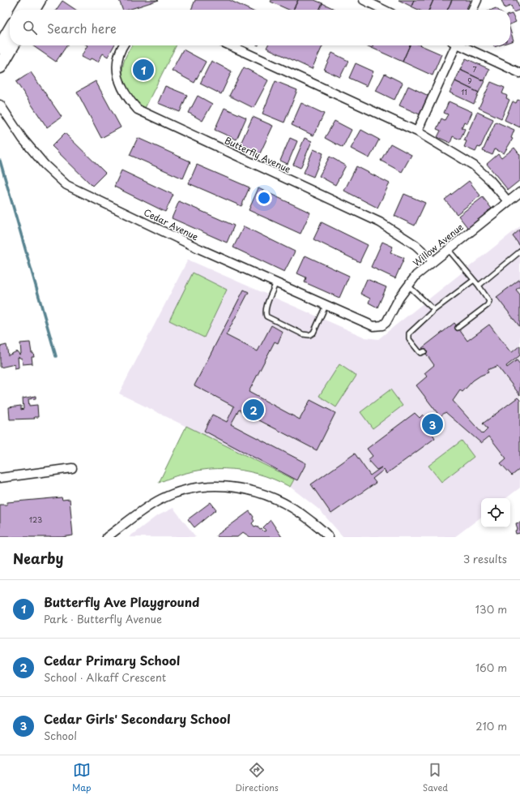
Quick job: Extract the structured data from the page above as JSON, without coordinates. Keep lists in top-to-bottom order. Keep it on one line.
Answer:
{"streets":{"street":["Butterfly Avenue","Cedar Avenue","Willow Avenue"]},"crossings":[["Butterfly Avenue","Willow Avenue"],["Cedar Avenue","Willow Avenue"]],"house_numbers":["7","9","11","123"],"page":{"search":"Search here","pins":["1","2","3"],"heading":["Nearby","3 results"],"list":[{"mark":"1","name":"Butterfly Ave Playground","note":"Park · Butterfly Avenue","value":"130 m"},{"mark":"2","name":"Cedar Primary School","note":"School · Alkaff Crescent","value":"160 m"},{"mark":"3","name":"Cedar Girls' Secondary School","note":"School","value":"210 m"}],"nav":["Map","Directions","Saved"]}}
